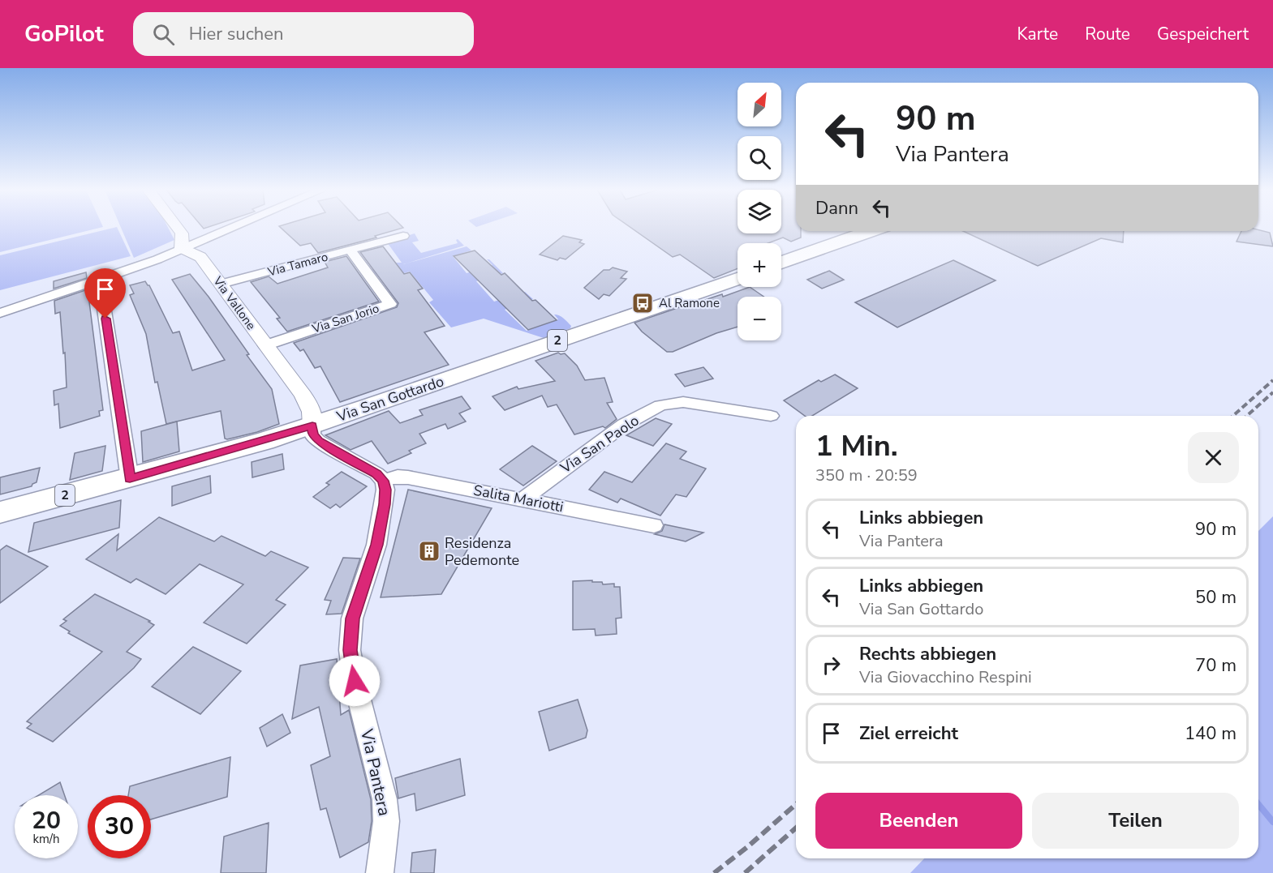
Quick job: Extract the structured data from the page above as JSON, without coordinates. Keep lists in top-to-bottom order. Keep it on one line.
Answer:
{"streets":{"main road":["2","Via San Gottardo"],"street":["Via Tamaro","Via Vallone","Via San Jorio","Via San Paolo","Salita Mariotti","Via Pantera"]},"crossings":[["Via Tamaro","Via Vallone"],["Via Tamaro","Via San Jorio"],["Via Vallone","Via San Jorio"],["Via Vallone","Via San Gottardo"],["Via San Paolo","Salita Mariotti"],["Salita Mariotti","Via Pantera"]],"places":{"bus stop":["Al Ramone"],"building":["Residenza Pedemonte"]},"north":"top right","page":{"header":"GoPilot","search":"Hier suchen","nav":["Karte","Route","Gespeichert"],"map_buttons":["+","−"],"turn":["90 m","Via Pantera"],"then":"Dann","heading":["1 Min.","350 m · 20:59"],"list":[{"name":"Links abbiegen","note":"Via Pantera","value":"90 m"},{"name":"Links abbiegen","note":"Via San Gottardo","value":"50 m"},{"name":"Rechts abbiegen","note":"Via Giovacchino Respini","value":"70 m"},{"name":"Ziel erreicht","value":"140 m"}],"buttons":["Beenden","Teilen"],"speed":"20 km/h","limit":"30"}}
